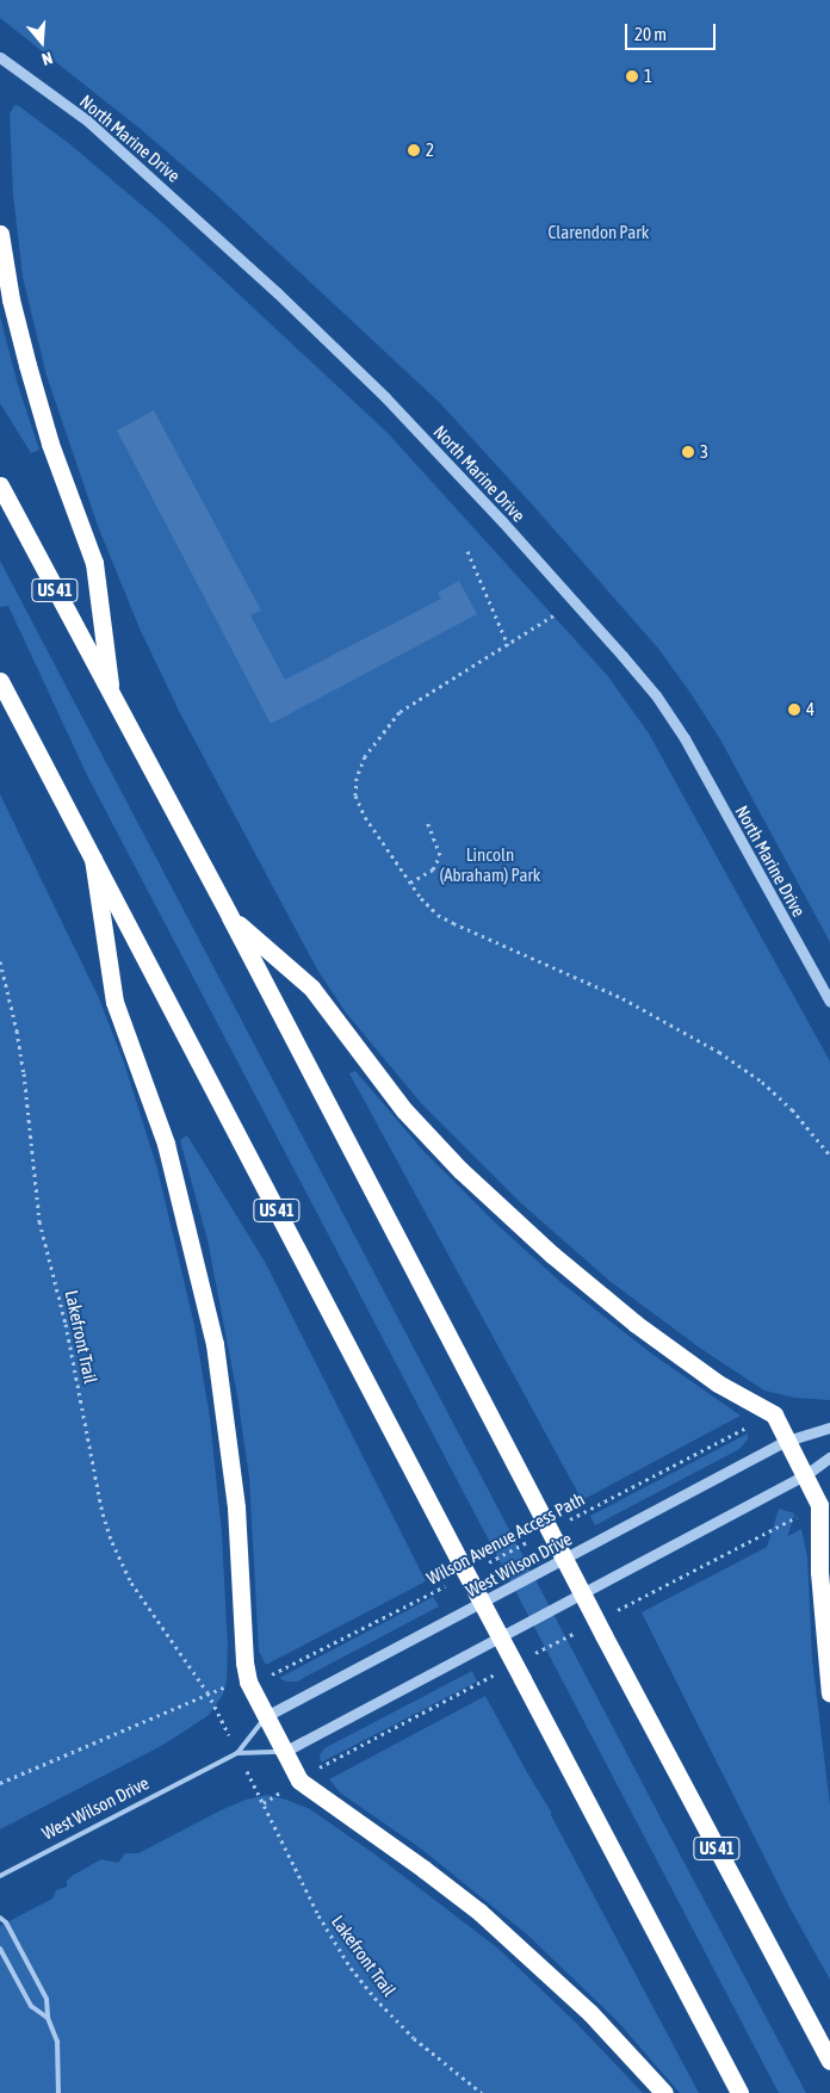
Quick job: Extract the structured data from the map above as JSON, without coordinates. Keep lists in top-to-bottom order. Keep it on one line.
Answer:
{"streets":{"highway":["US 41"],"street":["North Marine Drive","West Wilson Drive"],"path":["Lakefront Trail","Wilson Avenue Access Path"]},"crossings":[["US 41","Wilson Avenue Access Path"]],"parks":["Clarendon Park","Lincoln (Abraham) Park"],"places":["1","2","3","4"],"scale_bar":"20 m","north":"bottom"}
